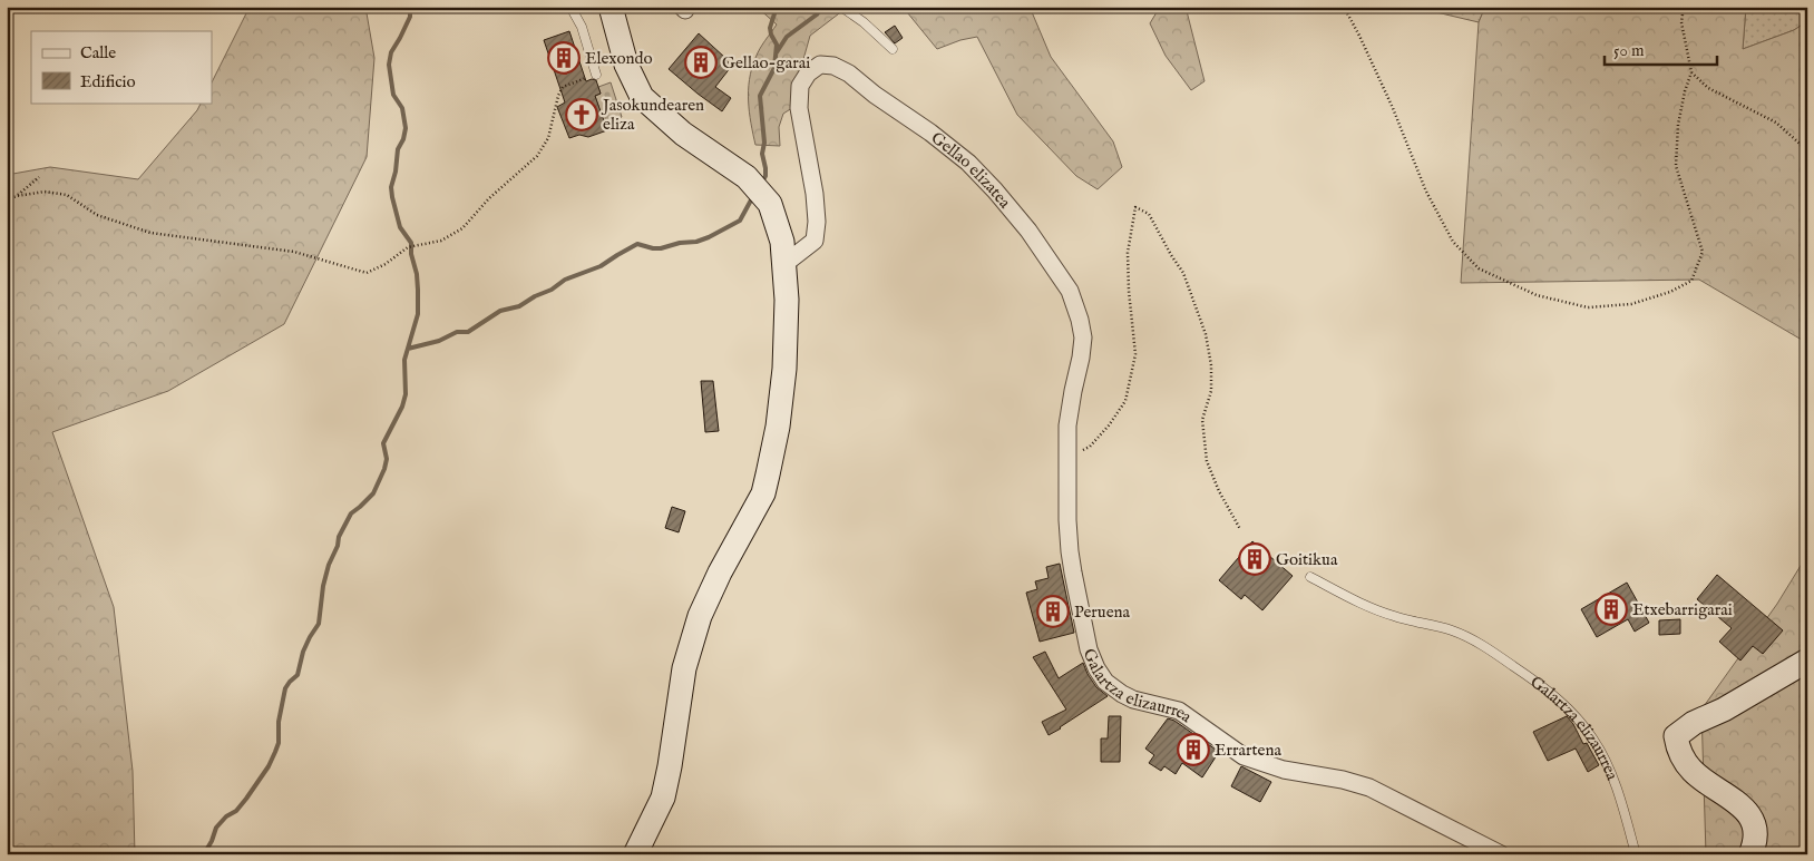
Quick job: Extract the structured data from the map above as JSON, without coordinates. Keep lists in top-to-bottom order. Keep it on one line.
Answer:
{"streets":{"street":["Gellao elizatea","Galartza elizaurrea"]},"crossings":[["Gellao elizatea","Galartza elizaurrea"]],"places":{"building":["Elexondo","Gellao-garai","Goitikua","Etxebarrigarai","Peruena","Errartena"],"church":["Jasokundearen eliza"]},"legend":["Calle","Edificio"],"scale_bar":"50 m"}
